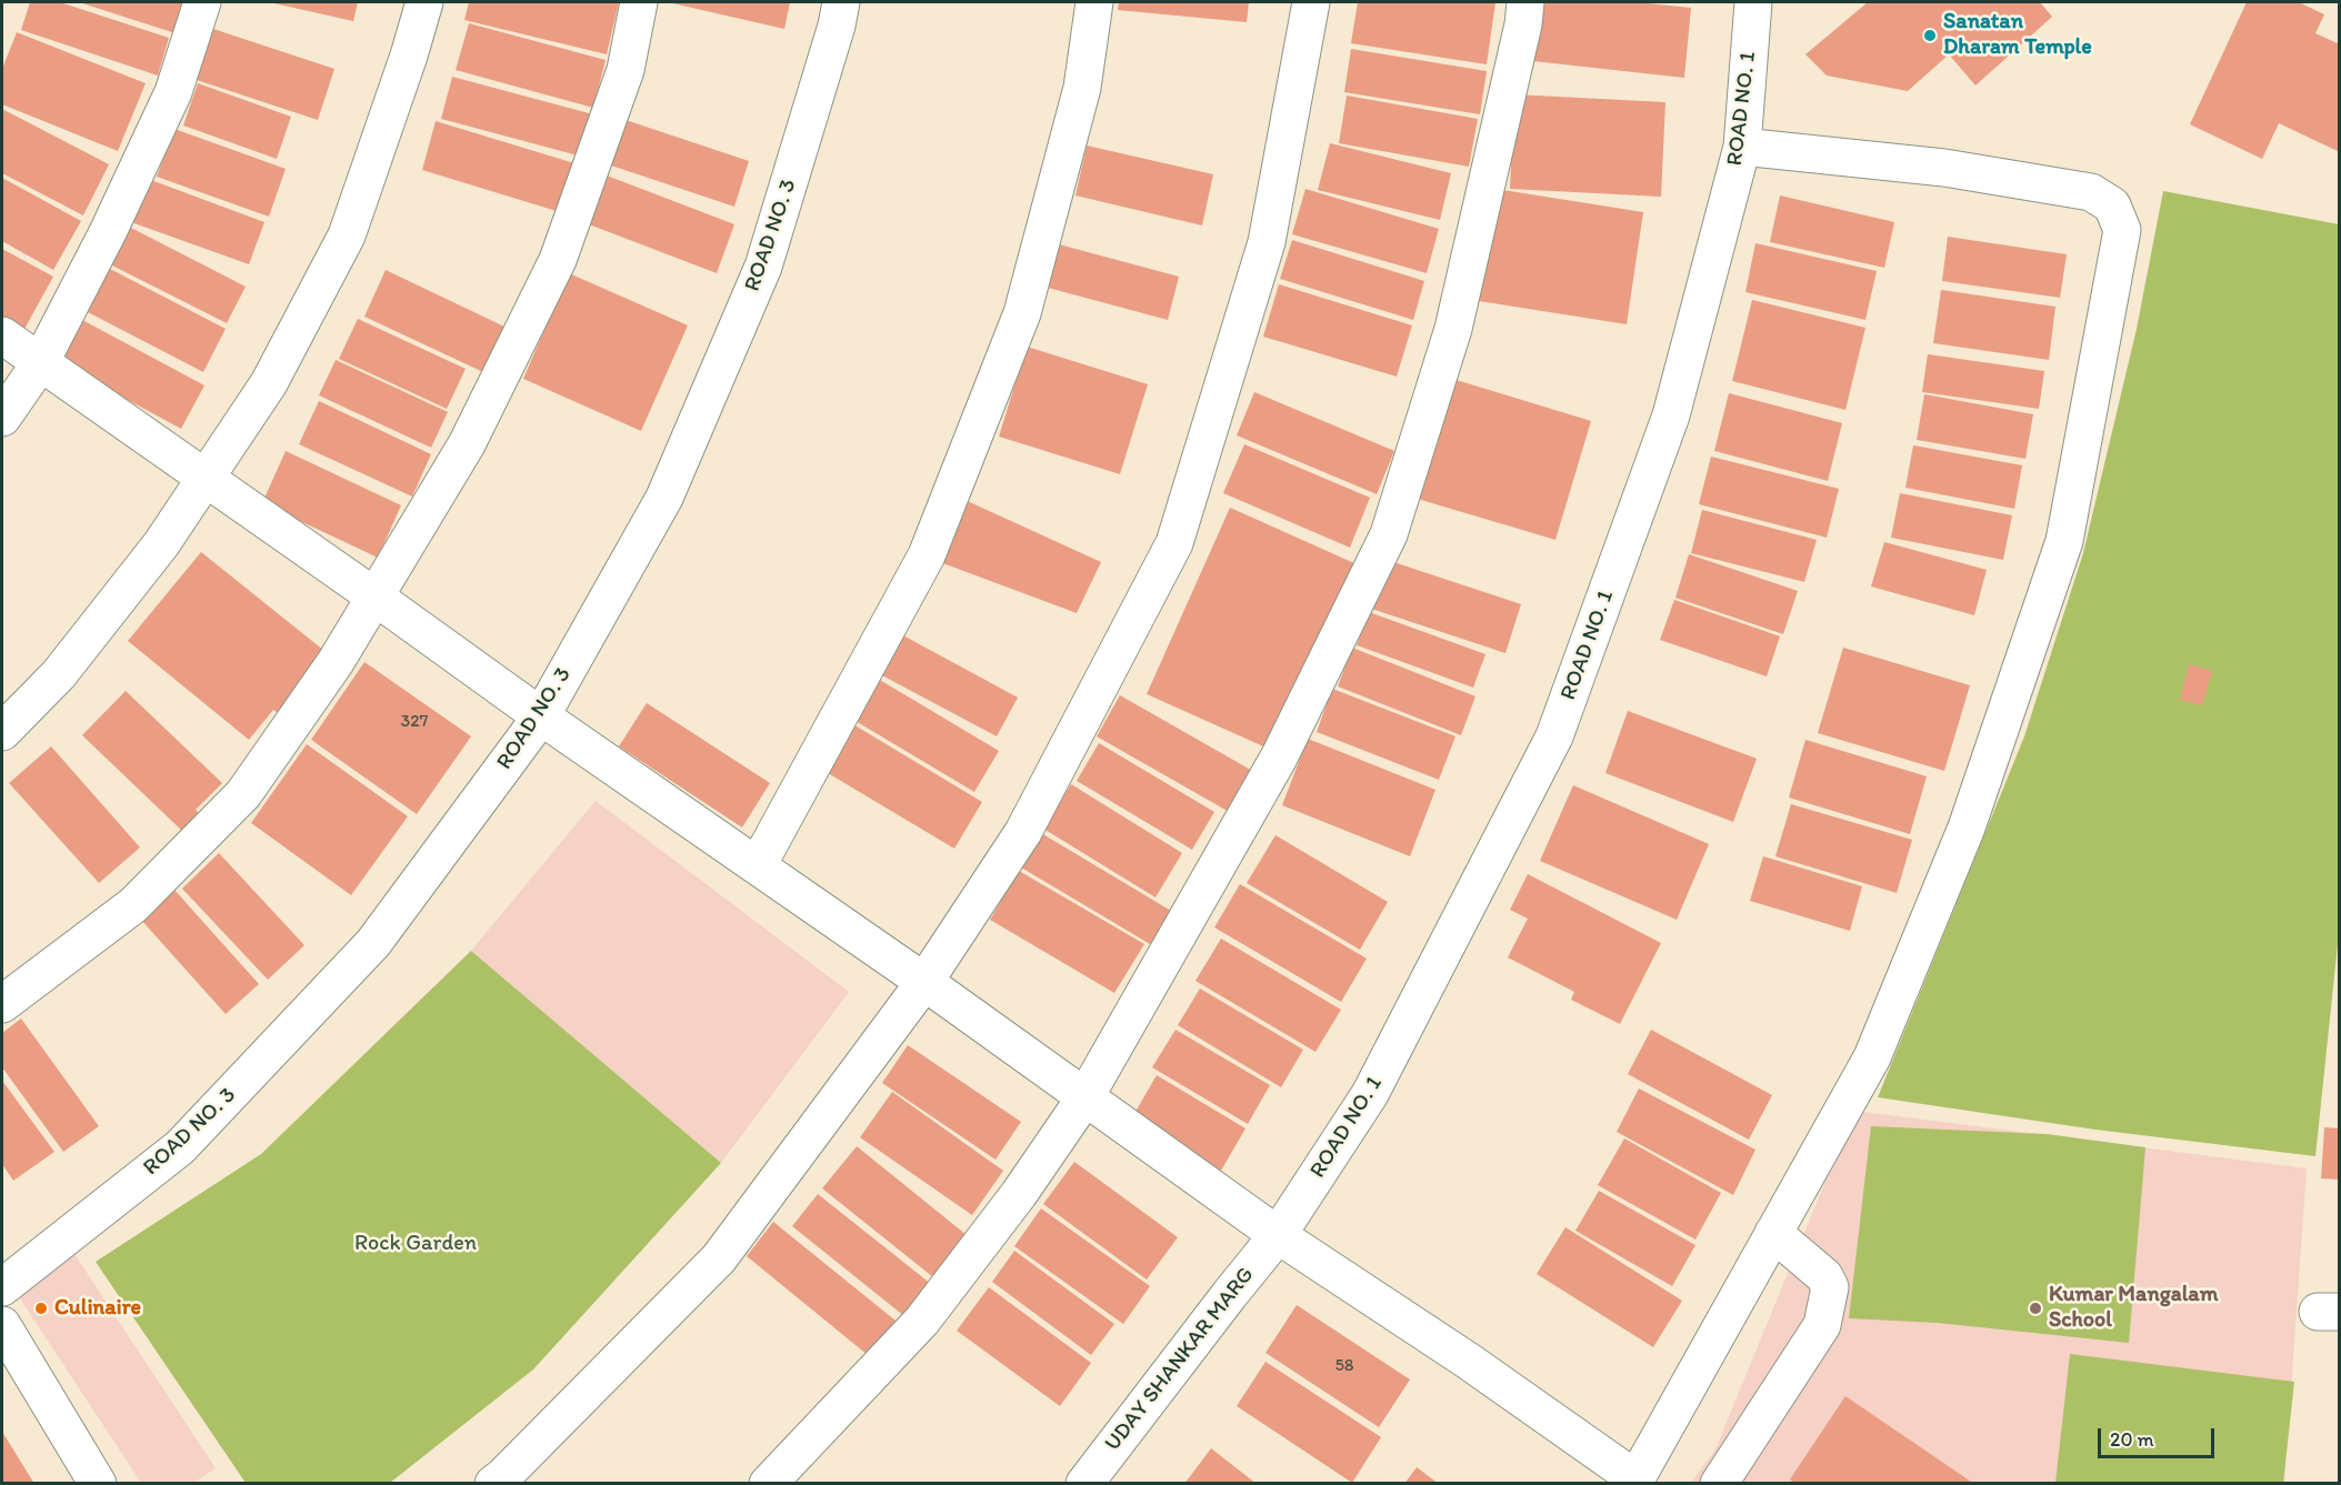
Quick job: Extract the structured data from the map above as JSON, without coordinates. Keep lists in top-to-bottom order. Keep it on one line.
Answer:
{"streets":{"street":["ROAD NO. 1","ROAD NO. 3","UDAY SHANKAR MARG"]},"crossings":[["ROAD NO. 1","UDAY SHANKAR MARG"]],"parks":["Rock Garden"],"places":["Sanatan Dharam Temple","Culinaire","Kumar Mangalam School"],"house_numbers":["327","58"],"scale_bar":"20 m"}
